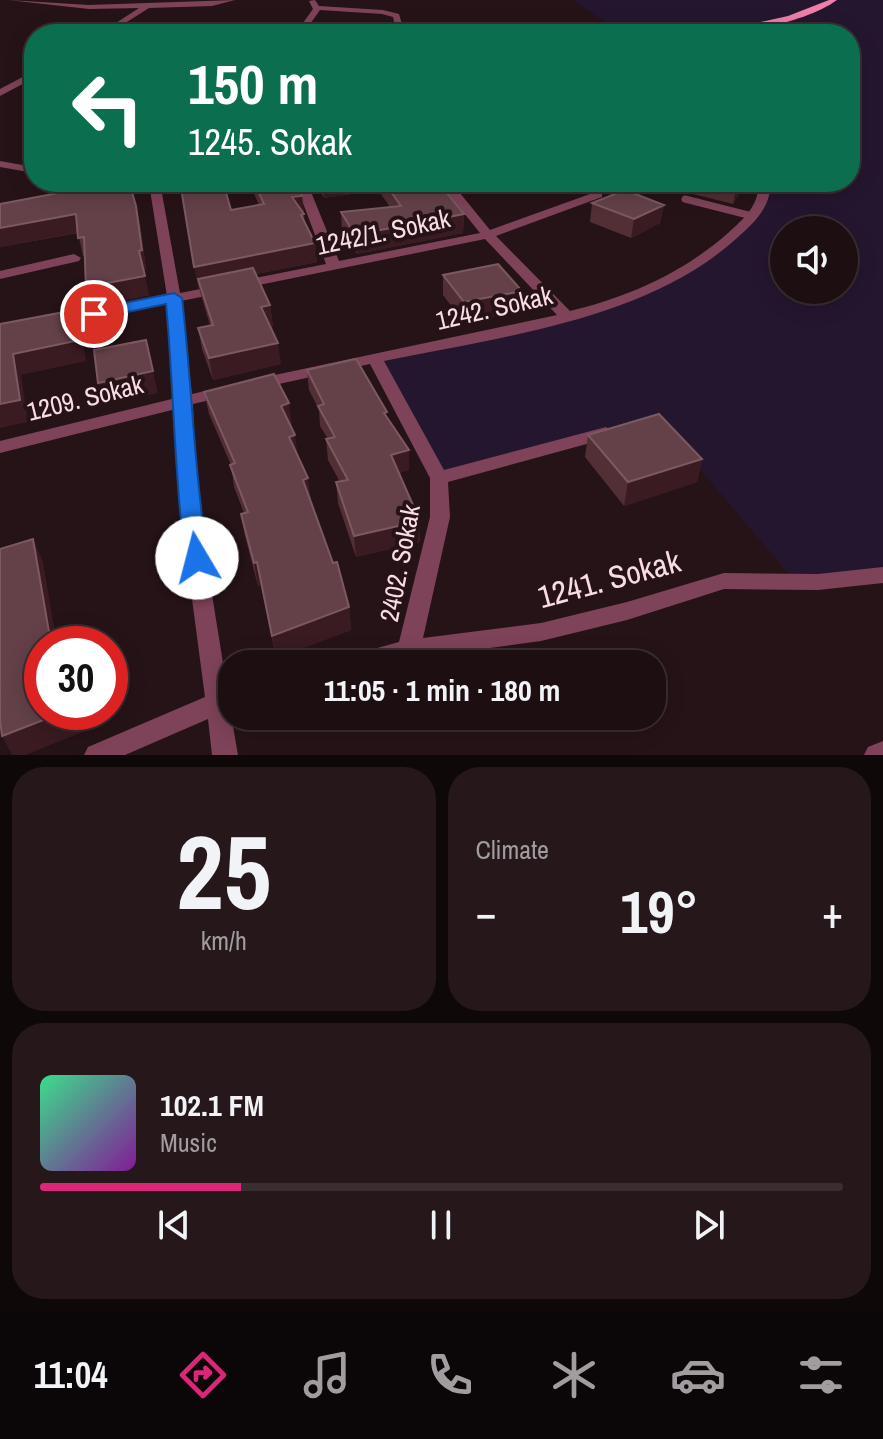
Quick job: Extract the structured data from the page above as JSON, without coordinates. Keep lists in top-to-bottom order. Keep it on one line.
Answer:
{"streets":{"street":["1242/1. Sokak","1242. Sokak","1209. Sokak","2402. Sokak","1241. Sokak"]},"crossings":[["1242. Sokak","1209. Sokak"],["1242. Sokak","2402. Sokak"],["2402. Sokak","1241. Sokak"]],"page":{"turn":["150 m","1245. Sokak"],"limit":"30","trip":"11:05 · 1 min · 180 m","tile":[["25","km/h"],"Climate"],"heat":["−","19°","+"],"song":["102.1 FM","Music"],"tabs":"11:04"}}
